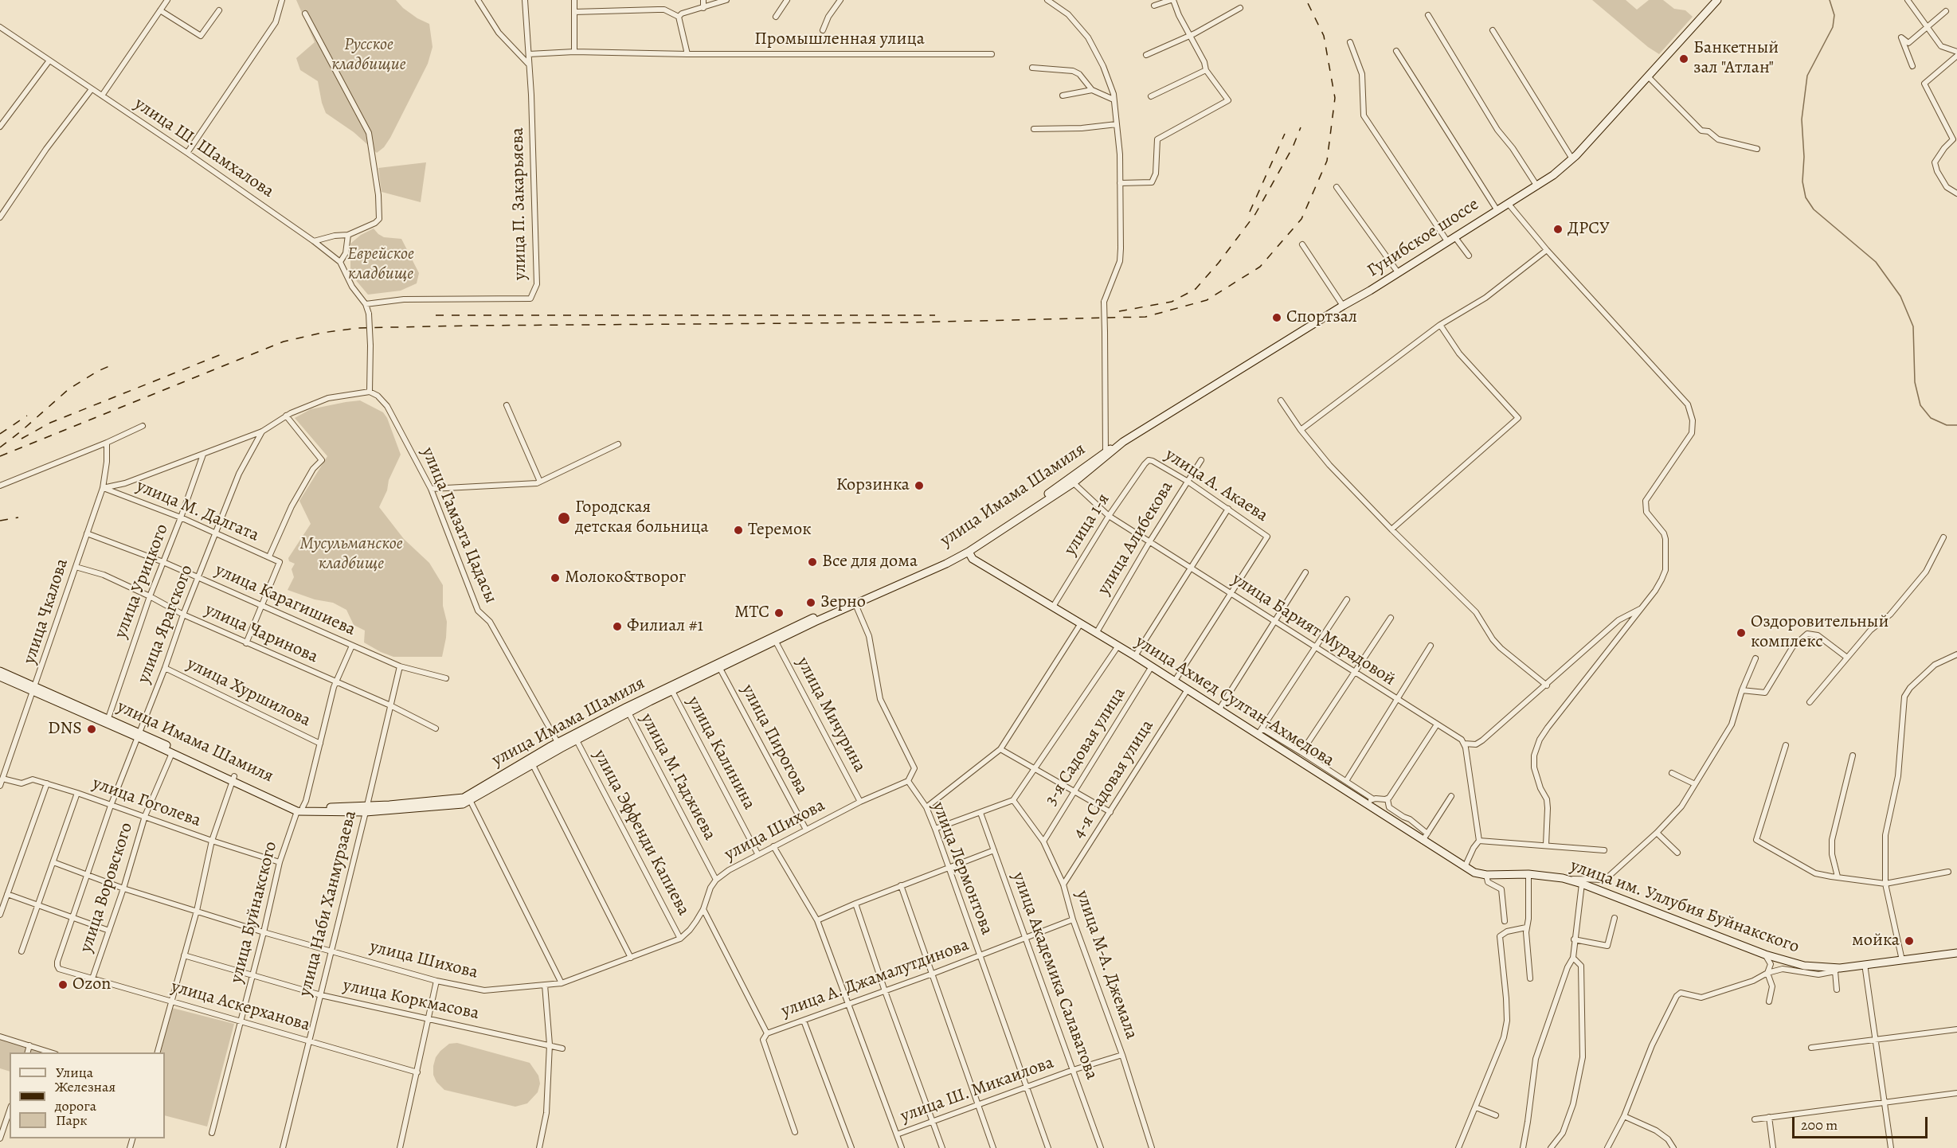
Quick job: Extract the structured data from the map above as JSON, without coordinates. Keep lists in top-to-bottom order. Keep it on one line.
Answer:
{"streets":{"main road":["Гунибское шоссе","улица Имама Шамиля","улица Ахмед Султан-Ахмедова","улица им. Уллубия Буйнакского"],"street":["Промышленная улица","улица Ш. Шамхалова","улица П. Закарьяева","улица А. Акаева","улица М. Далгата","улица 1-я","улица Гамзата Цадасы","улица Алибекова","улица Урицкого","улица Карагишиева","улица Чкалова","улица Ярагского","улица Барият Мурадовой","улица Чаринова","улица Хуршилова","улица Мичурина","улица Пирогова","3-я Садовая улица","улица Калинина","улица М.Гаджиева","4-я Садовая улица","улица Гоголева","улица Шихова","улица Эффенди Капиева","улица Лермонтова","улица Воровского","улица Наби Ханмурзаева","улица Буйнакского","улица М-А. Джемала","улица Академика Салаватова","улица А. Джамалутдинова","улица Коркмасова","улица Аскерханова","улица Ш. Микаилова"]},"crossings":[["Промышленная улица","улица П. Закарьяева"],["Гунибское шоссе","улица Имама Шамиля"],["улица А. Акаева","улица 1-я"],["улица А. Акаева","улица Алибекова"],["улица А. Акаева","улица Барият Мурадовой"],["улица Имама Шамиля","улица Гамзата Цадасы"],["улица Имама Шамиля","улица Урицкого"],["улица Имама Шамиля","улица Чкалова"],["улица Имама Шамиля","улица Ярагского"],["улица Имама Шамиля","улица Барият Мурадовой"],["улица Имама Шамиля","улица Ахмед Султан-Ахмедова"],["улица Имама Шамиля","улица Мичурина"],["улица Имама Шамиля","улица Пирогова"],["улица Имама Шамиля","улица Калинина"],["улица Имама Шамиля","улица М.Гаджиева"],["улица Имама Шамиля","улица Эффенди Капиева"],["улица Имама Шамиля","улица Воровского"],["улица Имама Шамиля","улица Наби Ханмурзаева"],["улица Имама Шамиля","улица Буйнакского"],["улица М. Далгата","улица Урицкого"],["улица М. Далгата","улица Карагишиева"],["улица М. Далгата","улица Чкалова"],["улица М. Далгата","улица Ярагского"],["улица 1-я","улица Барият Мурадовой"],["улица 1-я","улица Ахмед Султан-Ахмедова"],["улица Алибекова","улица Барият Мурадовой"],["улица Алибекова","улица Ахмед Султан-Ахмедова"],["улица Урицкого","улица Карагишиева"],["улица Урицкого","улица Чаринова"],["улица Карагишиева","улица Чкалова"],["улица Карагишиева","улица Ярагского"],["улица Карагишиева","улица Наби Ханмурзаева"],["улица Карагишиева","улица Буйнакского"],["улица Чкалова","улица Чаринова"],["улица Чкалова","улица Гоголева"],["улица Ярагского","улица Чаринова"],["улица Ярагского","улица Хуршилова"],["улица Ярагского","улица Гоголева"],["улица Ярагского","улица Шихова"],["улица Ярагского","улица Аскерханова"],["улица Чаринова","улица Наби Ханмурзаева"],["улица Чаринова","улица Буйнакского"],["улица Хуршилова","улица Буйнакского"],["улица Ахмед Султан-Ахмедова","3-я Садовая улица"],["улица Ахмед Султан-Ахмедова","4-я Садовая улица"],["улица Ахмед Султан-Ахмедова","улица им. Уллубия Буйнакского"],["улица Мичурина","улица Шихова"],["улица Пирогова","улица Шихова"],["3-я Садовая улица","улица М-А. Джемала"],["улица Калинина","улица Шихова"],["улица М.Гаджиева","улица Шихова"],["4-я Садовая улица","улица М-А. Джемала"],["улица Гоголева","улица Воровского"],["улица Гоголева","улица Буйнакского"],["улица Шихова","улица Эффенди Капиева"],["улица Шихова","улица Лермонтова"],["улица Шихова","улица Воровского"],["улица Шихова","улица Наби Ханмурзаева"],["улица Шихова","улица Буйнакского"],["улица Лермонтова","улица А. Джамалутдинова"],["улица Лермонтова","улица Ш. Микаилова"],["улица Воровского","улица Аскерханова"],["улица Наби Ханмурзаева","улица Коркмасова"],["улица Наби Ханмурзаева","улица Аскерханова"],["улица Буйнакского","улица Коркмасова"],["улица Буйнакского","улица Аскерханова"],["улица М-А. Джемала","улица А. Джамалутдинова"],["улица М-А. Джемала","улица Ш. Микаилова"],["улица Академика Салаватова","улица А. Джамалутдинова"],["улица Академика Салаватова","улица Ш. Микаилова"]],"parks":["Русское кладбищие","Еврейское кладбище","Мусульманское кладбище"],"places":["Банкетный зал \"Атлан\"","ДРСУ","Спортзал","Корзинка","Городская детская больница","Теремок","Все для дома","Молоко&творог","Зерно","МТС","Филиал #1","Оздоровительный комплекс","DNS","мойка","Ozon"],"legend":["Улица","Железная дорога","Парк"],"scale_bar":"200 m"}
